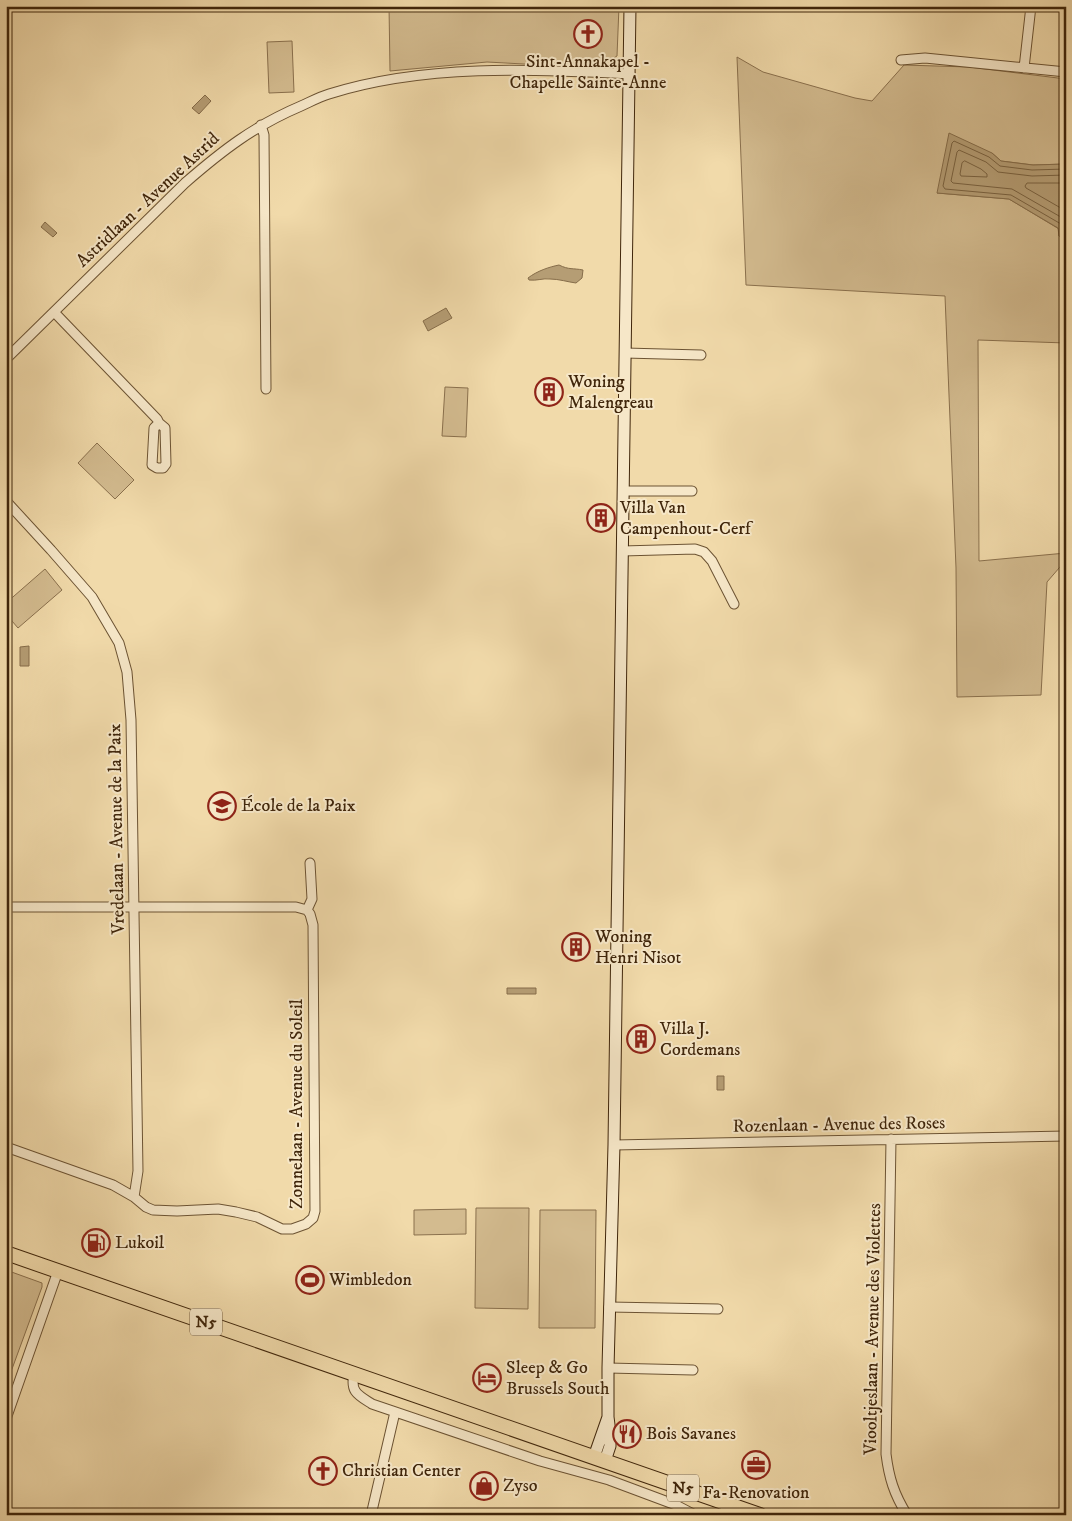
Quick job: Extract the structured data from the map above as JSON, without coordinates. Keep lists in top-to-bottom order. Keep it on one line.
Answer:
{"streets":{"main road":["N5"],"street":["Astridlaan - Avenue Astrid","Vredelaan - Avenue de la Paix","Zonnelaan - Avenue du Soleil","Rozenlaan - Avenue des Roses","Viooltjeslaan - Avenue des Violettes"]},"crossings":[["Vredelaan - Avenue de la Paix","Zonnelaan - Avenue du Soleil"],["Rozenlaan - Avenue des Roses","Viooltjeslaan - Avenue des Violettes"]],"places":{"church":["Sint-Annakapel - Chapelle Sainte-Anne","Christian Center"],"building":["Woning Malengreau","Villa Van Campenhout-Cerf","Woning Henri Nisot","Villa J. Cordemans"],"school or university":["École de la Paix"],"fuel station":["Lukoil"],"sports":["Wimbledon"],"hotel":["Sleep & Go Brussels South"],"restaurant":["Bois Savanes"],"office":["Fa-Renovation"],"shop":["Zyso"]}}
